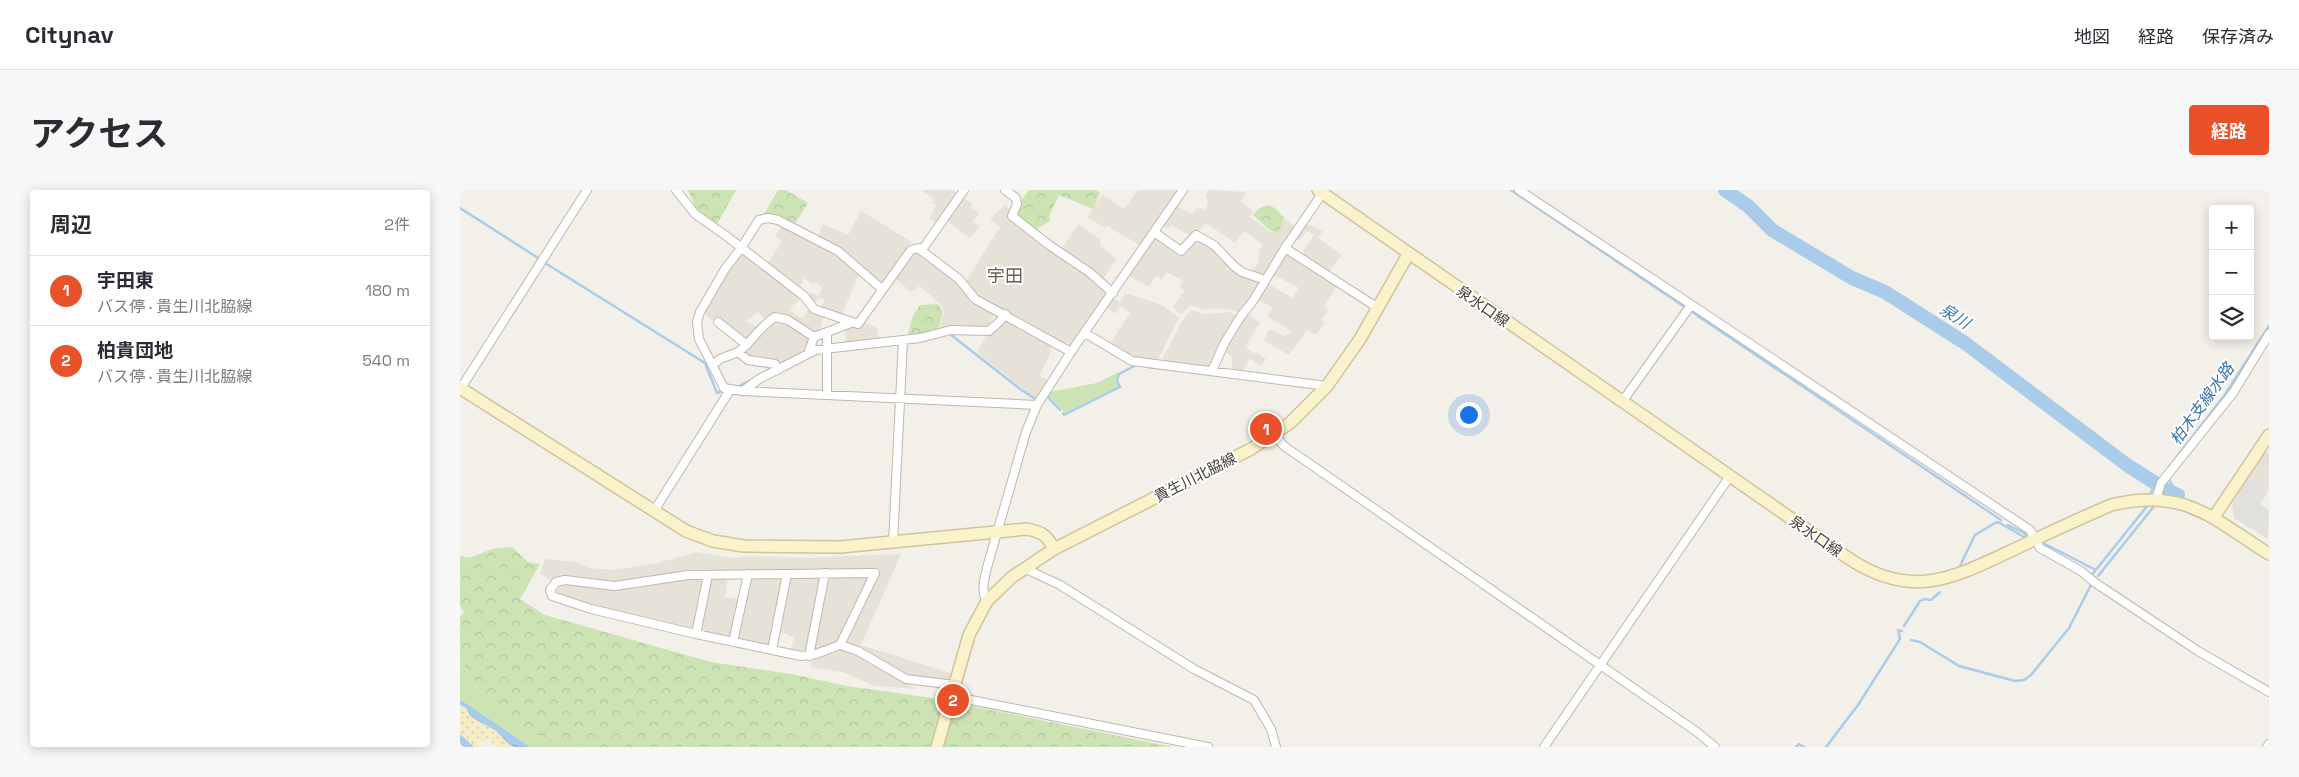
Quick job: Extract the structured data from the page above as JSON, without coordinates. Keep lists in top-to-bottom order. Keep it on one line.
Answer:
{"streets":{"main road":["泉水口線","貴生川北脇線"]},"crossings":[["泉水口線","貴生川北脇線"]],"districts":["宇田"],"water":["泉川","柏木支線水路"],"page":{"header":"Citynav","nav":["地図","経路","保存済み"],"title":"アクセス","buttons":"経路","heading":["周辺","2件"],"map_buttons":["+","−"],"list":[{"mark":"1","name":"宇田東","note":"バス停 · 貴生川北脇線","value":"180 m"},{"mark":"2","name":"柏貴団地","note":"バス停 · 貴生川北脇線","value":"540 m"}],"pins":["1","2"]}}
